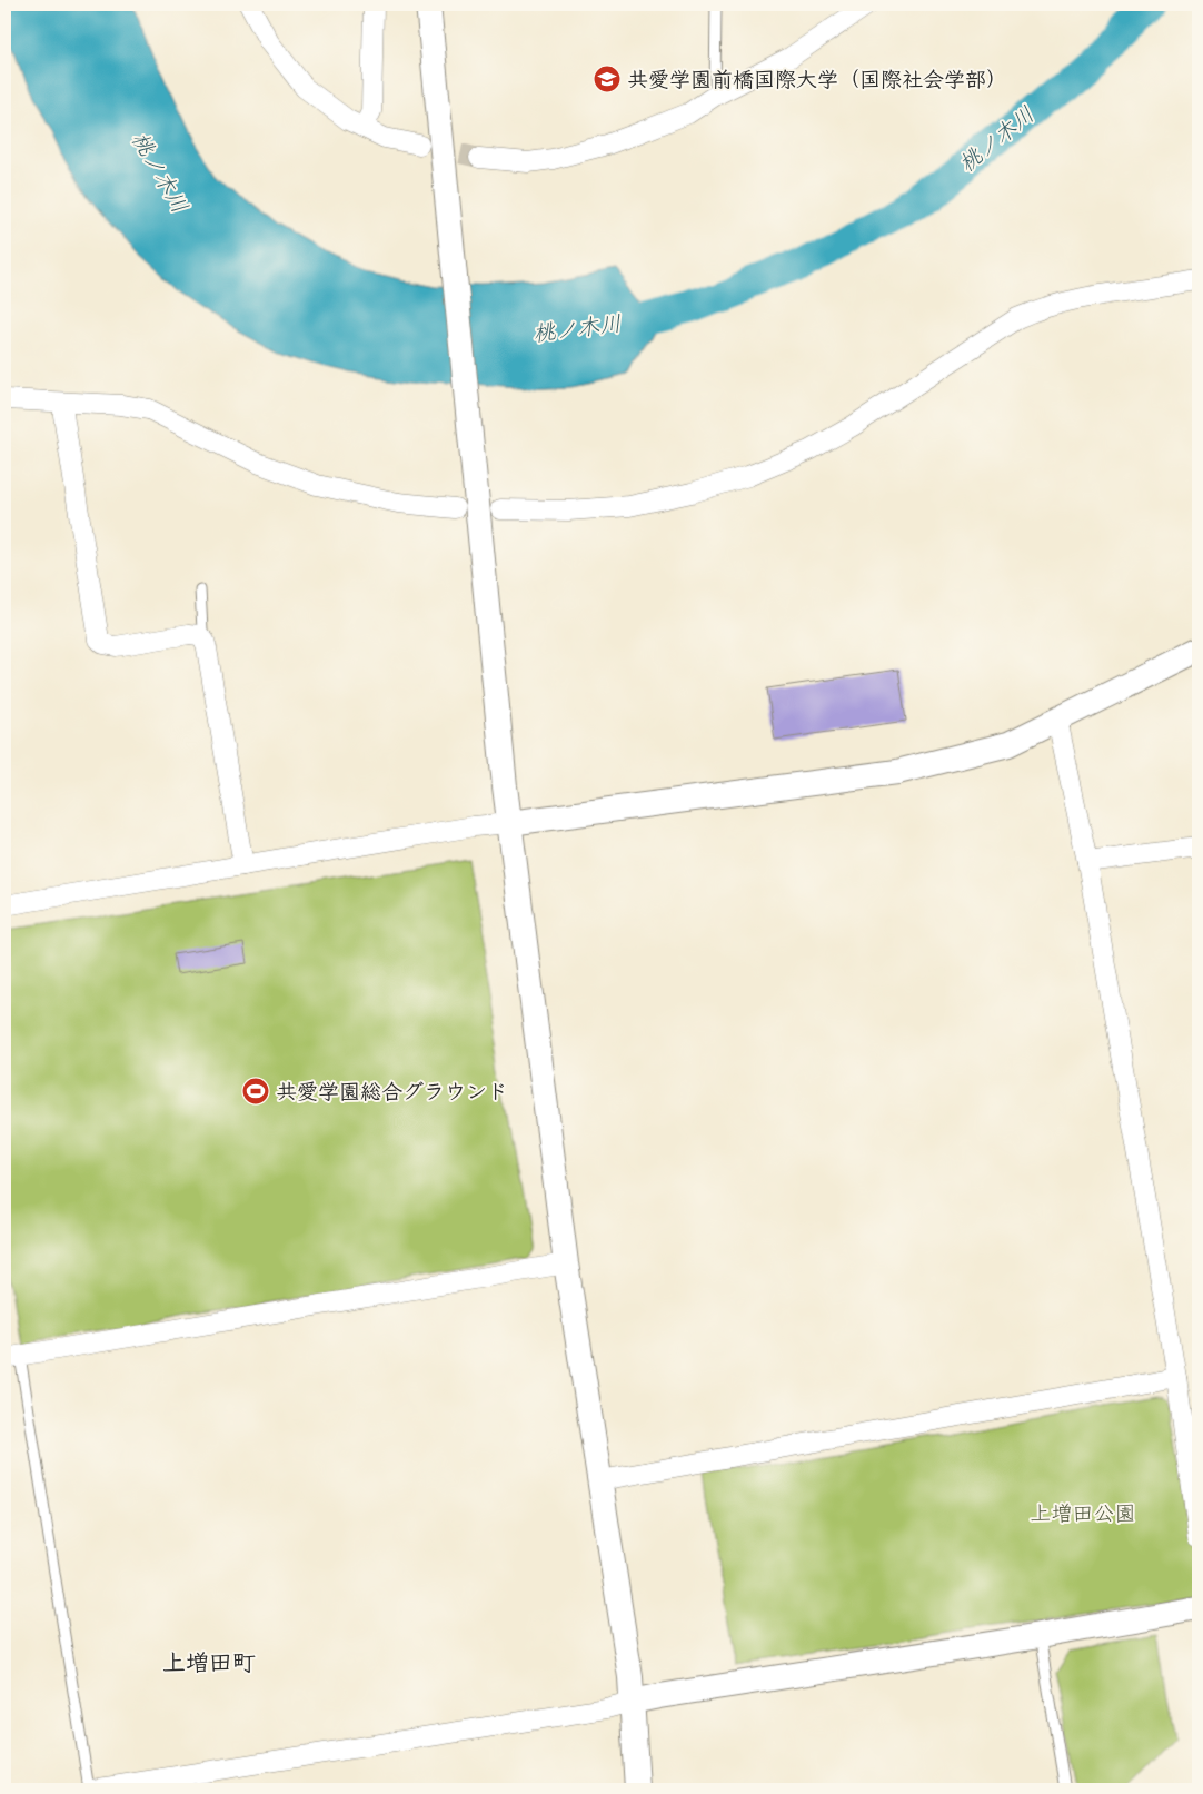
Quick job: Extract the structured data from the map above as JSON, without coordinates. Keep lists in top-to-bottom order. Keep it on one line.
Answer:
{"districts":["上増田町"],"water":["桃ノ木川"],"parks":["上増田公園"],"places":{"school or university":["共愛学園前橋国際大学（国際社会学部）"],"sports":["共愛学園総合グラウンド"]}}
